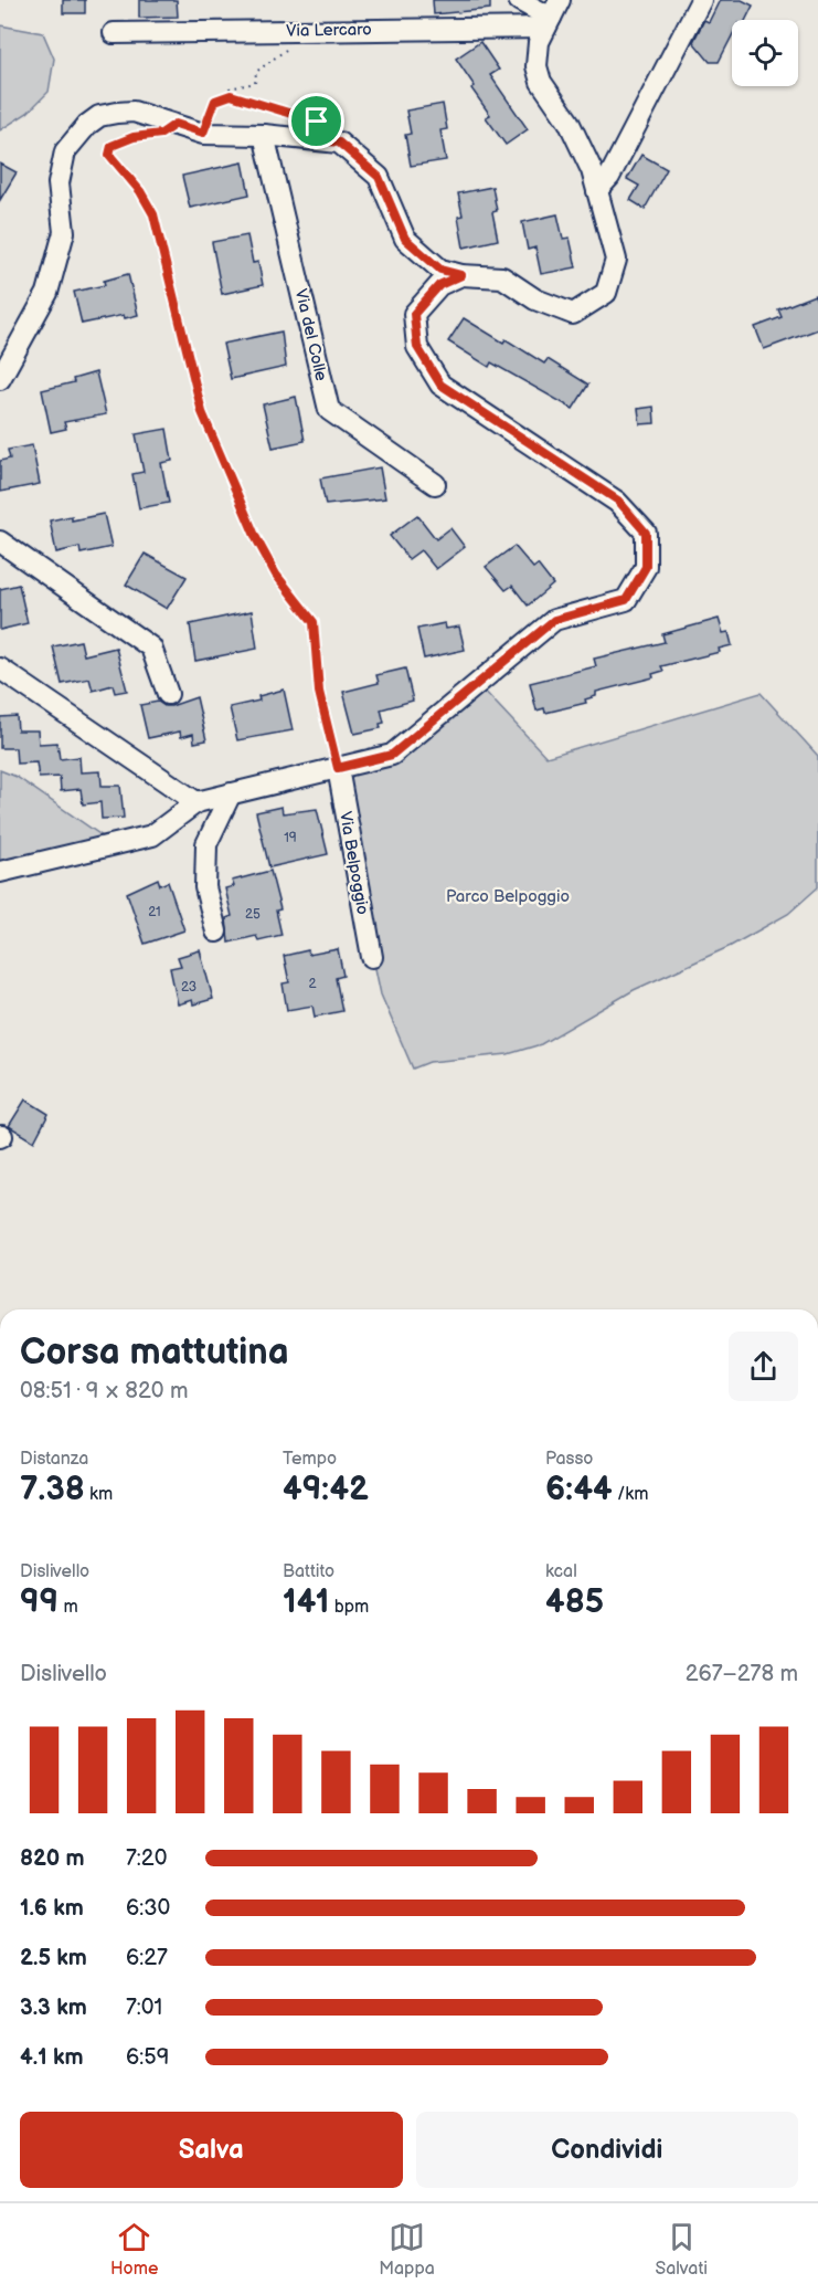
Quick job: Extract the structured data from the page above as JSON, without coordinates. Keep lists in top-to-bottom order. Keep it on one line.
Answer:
{"streets":{"street":["Via Lercaro","Via del Colle","Via Belpoggio"]},"parks":["Parco Belpoggio"],"house_numbers":["19","21","25","2","23"],"page":{"heading":["Corsa mattutina","08:51 · 9 × 820 m"],"stats":[["Distanza","7.38 km"],["Tempo","49:42"],["Passo","6:44 /km"],["Dislivello","99 m"],["Battito","141 bpm"],["kcal","485"]],"chart":["Dislivello","267–278 m"],"list":[{"name":"820 m","note":"7:20"},{"name":"1.6 km","note":"6:30"},{"name":"2.5 km","note":"6:27"},{"name":"3.3 km","note":"7:01"},{"name":"4.1 km","note":"6:59"}],"buttons":["Salva","Condividi"],"tabs":["Home","Mappa","Salvati"]}}
